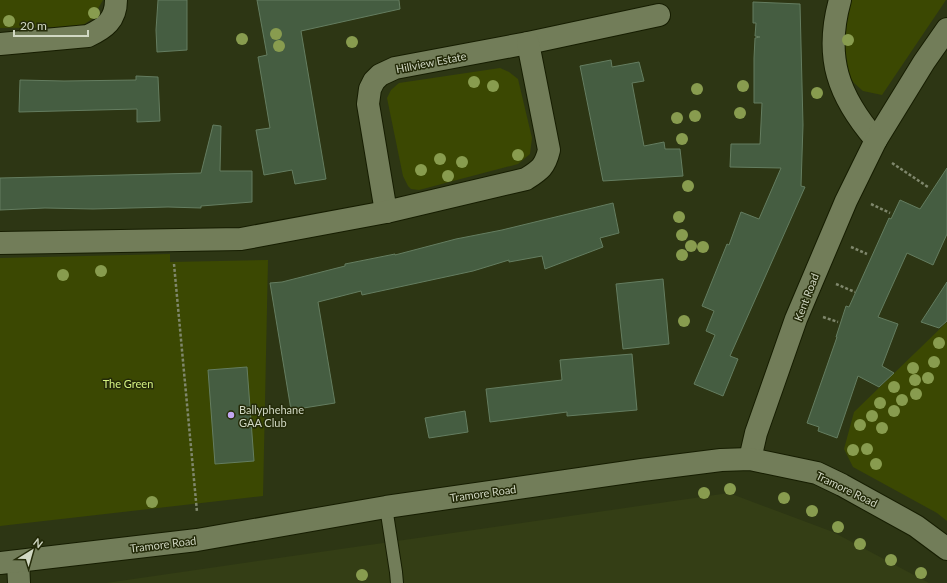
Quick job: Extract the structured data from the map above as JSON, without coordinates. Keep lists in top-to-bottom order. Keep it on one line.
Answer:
{"streets":{"street":["Hillview Estate","Kent Road","Tramore Road"]},"crossings":[["Kent Road","Tramore Road"]],"parks":["The Green"],"places":["Ballyphehane GAA Club"],"scale_bar":"20 m","north":"top right"}
